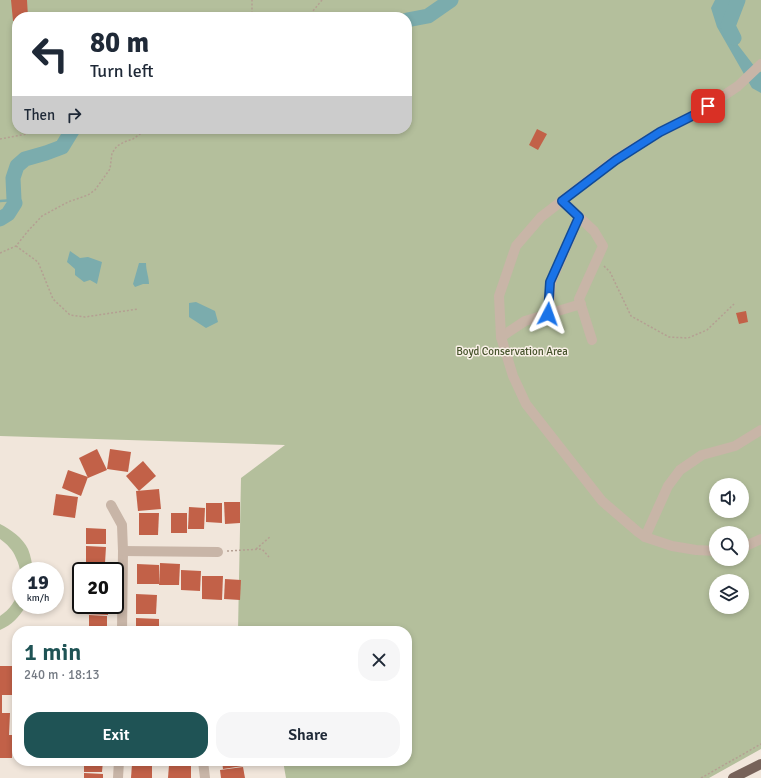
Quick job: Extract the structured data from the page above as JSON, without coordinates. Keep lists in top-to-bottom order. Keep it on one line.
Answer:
{"parks":["Boyd Conservation Area"],"page":{"turn":["80 m","Turn left"],"then":"Then","speed":"19 km/h","limit":"20","heading":["1 min","240 m · 18:13"],"buttons":["Exit","Share"]}}
